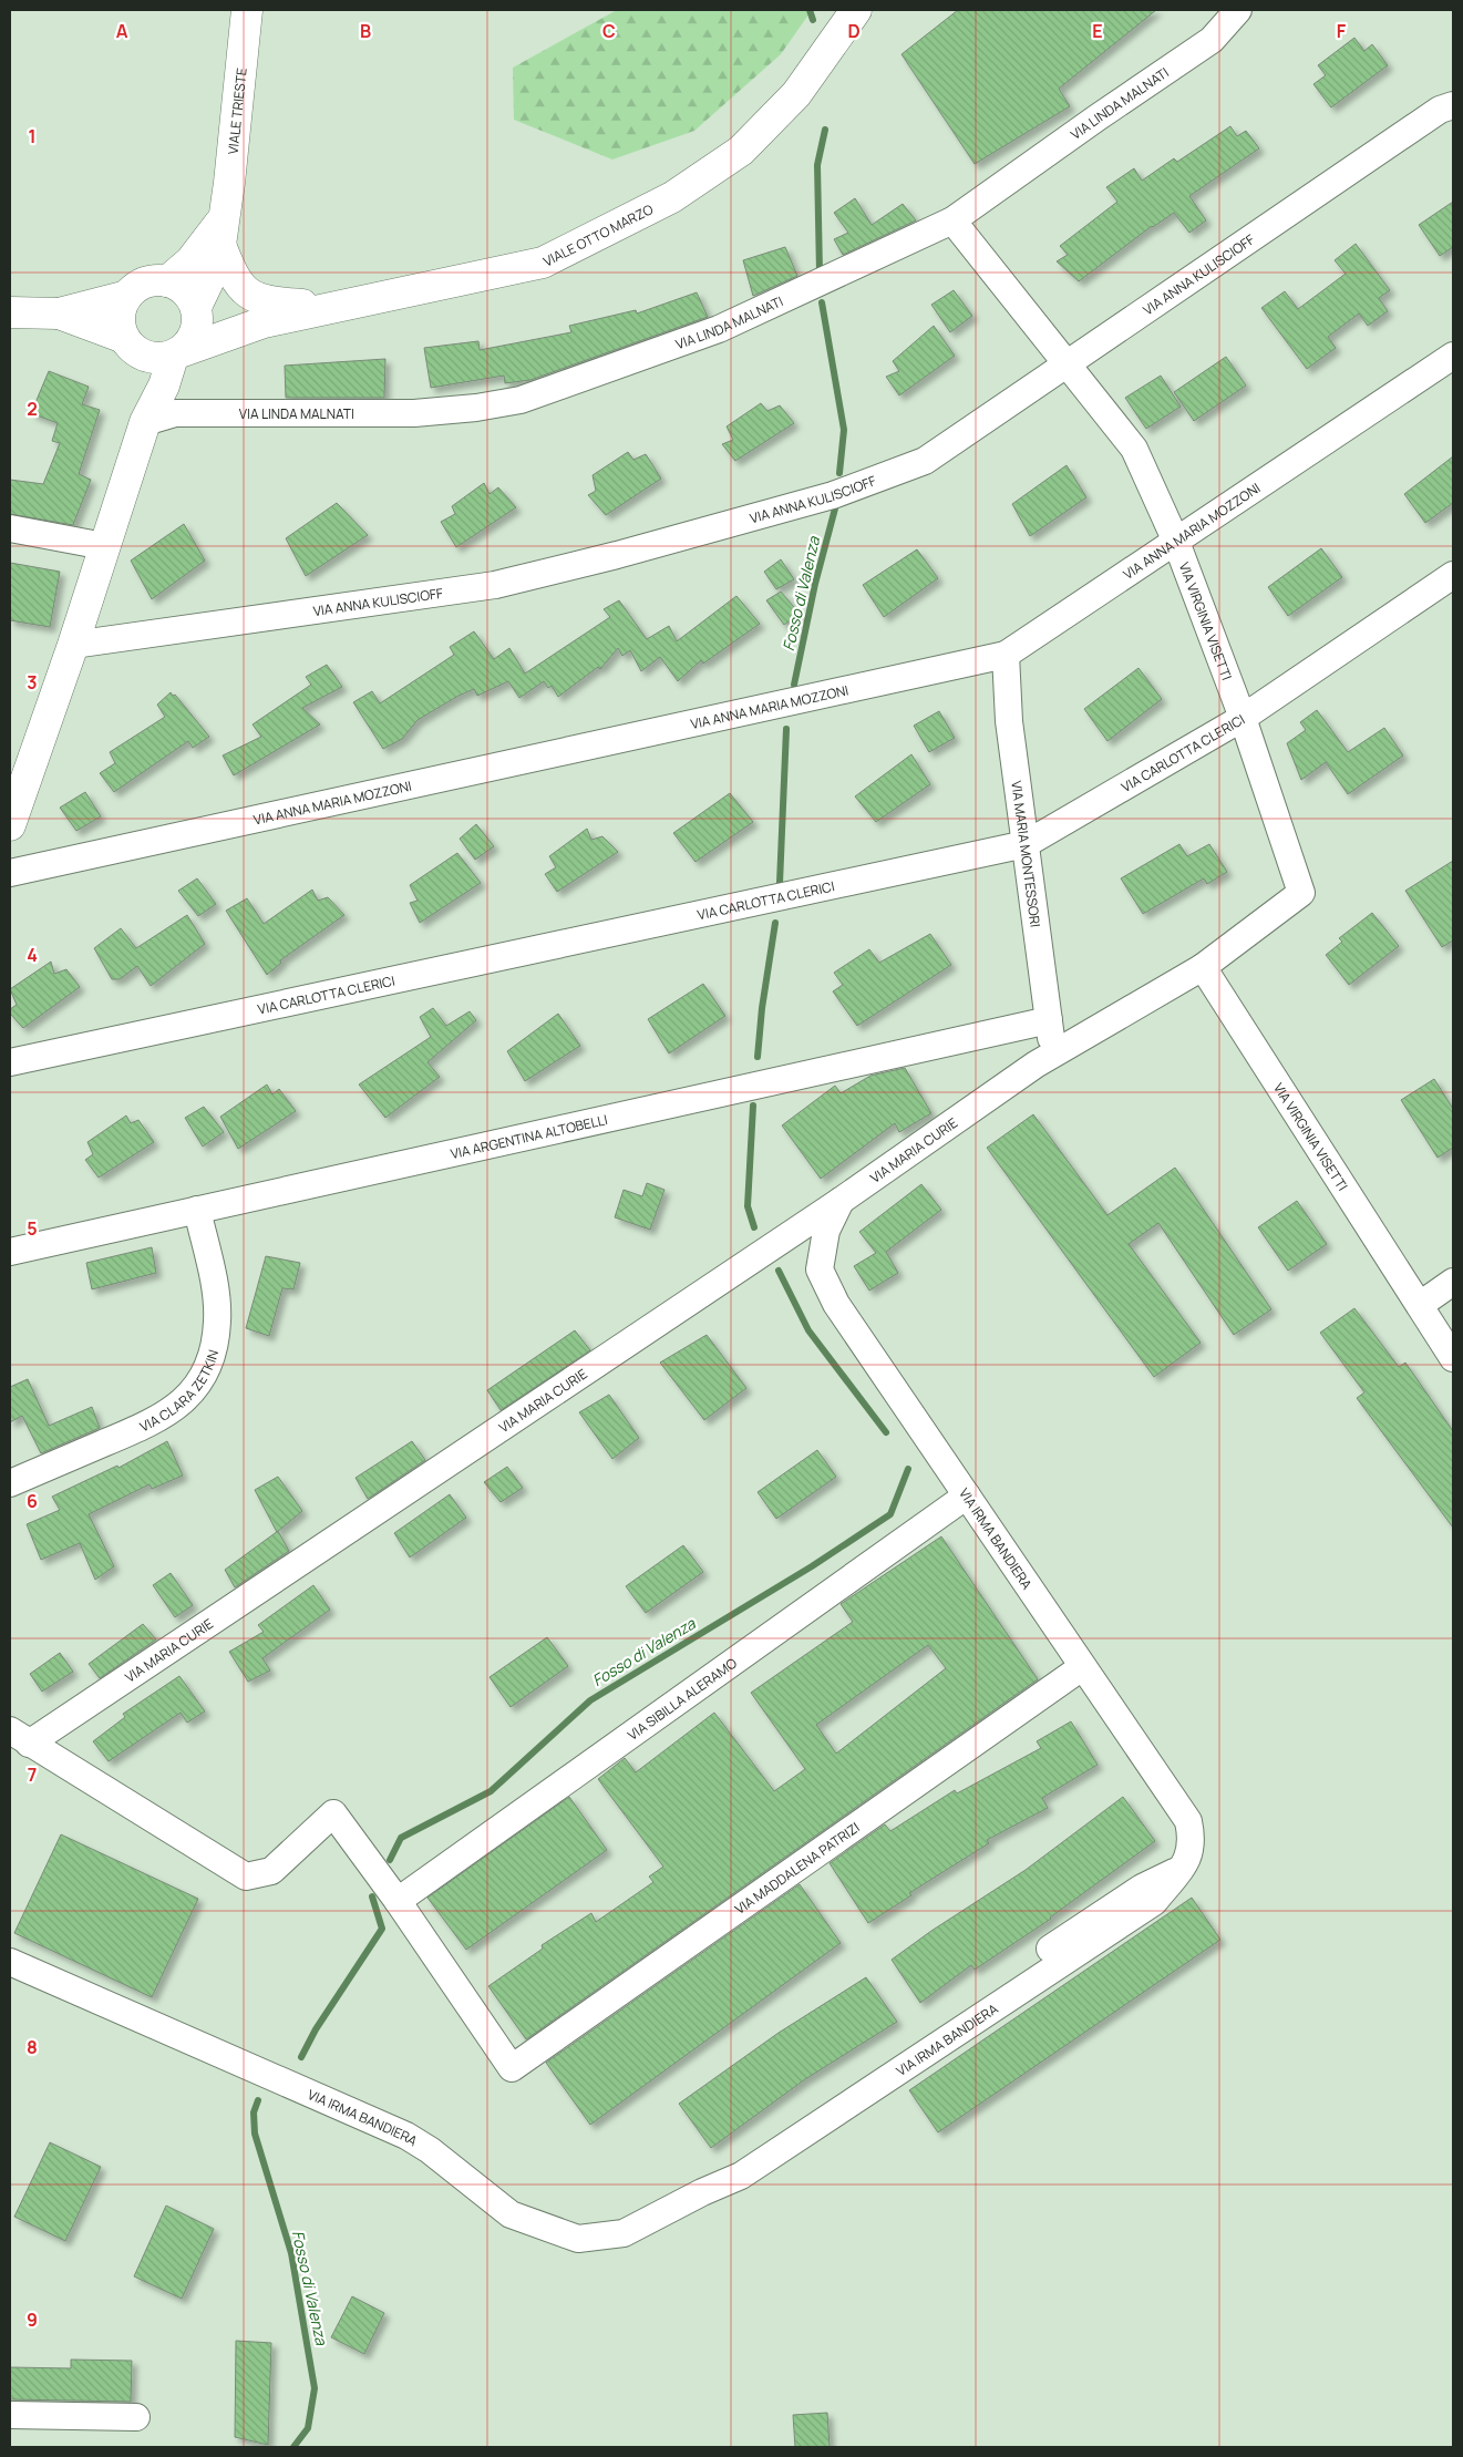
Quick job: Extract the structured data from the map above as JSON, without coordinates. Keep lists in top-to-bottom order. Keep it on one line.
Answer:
{"streets":{"street":["VIA LINDA MALNATI","VIALE TRIESTE","VIALE OTTO MARZO","VIA ANNA KULISCIOFF","VIA ANNA MARIA MOZZONI","VIA VIRGINIA VISETTI","VIA CARLOTTA CLERICI","VIA MARIA MONTESSORI","VIA ARGENTINA ALTOBELLI","VIA MARIA CURIE","VIA CLARA ZETKIN","VIA IRMA BANDIERA","VIA SIBILLA ALERAMO","VIA MADDALENA PATRIZI"]},"crossings":[["VIA LINDA MALNATI","VIA VIRGINIA VISETTI"],["VIALE TRIESTE","VIALE OTTO MARZO"],["VIA ANNA KULISCIOFF","VIA VIRGINIA VISETTI"],["VIA ANNA MARIA MOZZONI","VIA VIRGINIA VISETTI"],["VIA ANNA MARIA MOZZONI","VIA MARIA MONTESSORI"],["VIA VIRGINIA VISETTI","VIA CARLOTTA CLERICI"],["VIA VIRGINIA VISETTI","VIA MARIA MONTESSORI"],["VIA VIRGINIA VISETTI","VIA MARIA CURIE"],["VIA CARLOTTA CLERICI","VIA MARIA MONTESSORI"],["VIA MARIA MONTESSORI","VIA ARGENTINA ALTOBELLI"],["VIA MARIA MONTESSORI","VIA MARIA CURIE"],["VIA ARGENTINA ALTOBELLI","VIA CLARA ZETKIN"],["VIA MARIA CURIE","VIA IRMA BANDIERA"],["VIA MARIA CURIE","VIA SIBILLA ALERAMO"],["VIA MARIA CURIE","VIA MADDALENA PATRIZI"],["VIA IRMA BANDIERA","VIA SIBILLA ALERAMO"],["VIA IRMA BANDIERA","VIA MADDALENA PATRIZI"],["VIA SIBILLA ALERAMO","VIA MADDALENA PATRIZI"]],"water":["Fosso di Valenza"],"grid":{"columns":["A","B","C","D","E","F"],"rows":["1","2","3","4","5","6","7","8","9"]}}
